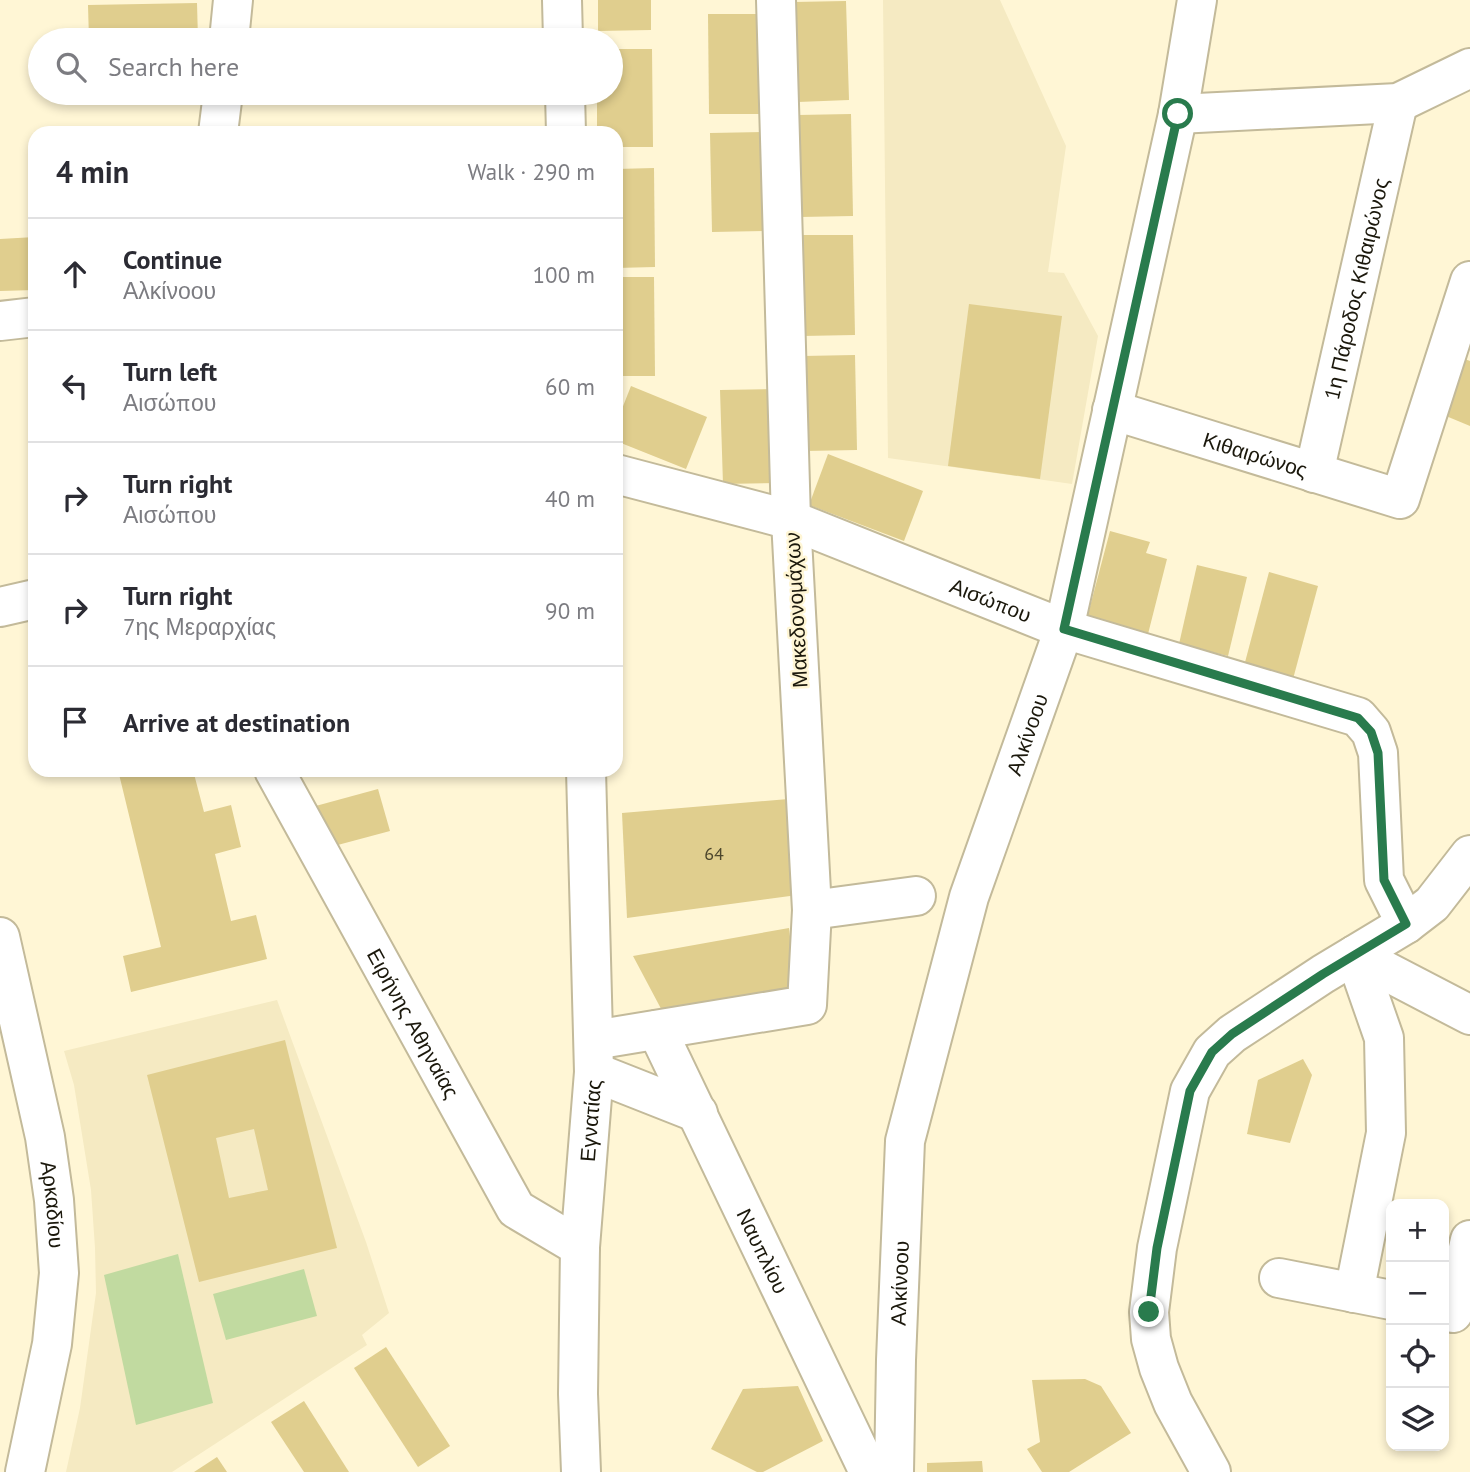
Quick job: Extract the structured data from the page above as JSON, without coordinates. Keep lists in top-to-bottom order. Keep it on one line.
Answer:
{"streets":{"street":["1η Πάροδος Κιθαιρώνος","Κιθαιρώνος","Αισώπου","Μακεδονομάχων","Αλκίνοου","Ειρήνης Αθηναίας","Εγνατίας","Αρκαδίου","Ναυπλίου"]},"crossings":[["1η Πάροδος Κιθαιρώνος","Κιθαιρώνος"],["Κιθαιρώνος","Αλκίνοου"],["Αισώπου","Μακεδονομάχων"],["Αισώπου","Αλκίνοου"],["Μακεδονομάχων","Εγνατίας"],["Μακεδονομάχων","Ναυπλίου"],["Ειρήνης Αθηναίας","Εγνατίας"]],"house_numbers":["64"],"page":{"search":"Search here","heading":["4 min","Walk · 290 m"],"list":[["Continue","Αλκίνοου","100 m"],["Turn left","Αισώπου","60 m"],["Turn right","Αισώπου","40 m"],["Turn right","7ης Μεραρχίας","90 m"],"Arrive at destination"],"map_buttons":["+","−"]}}
